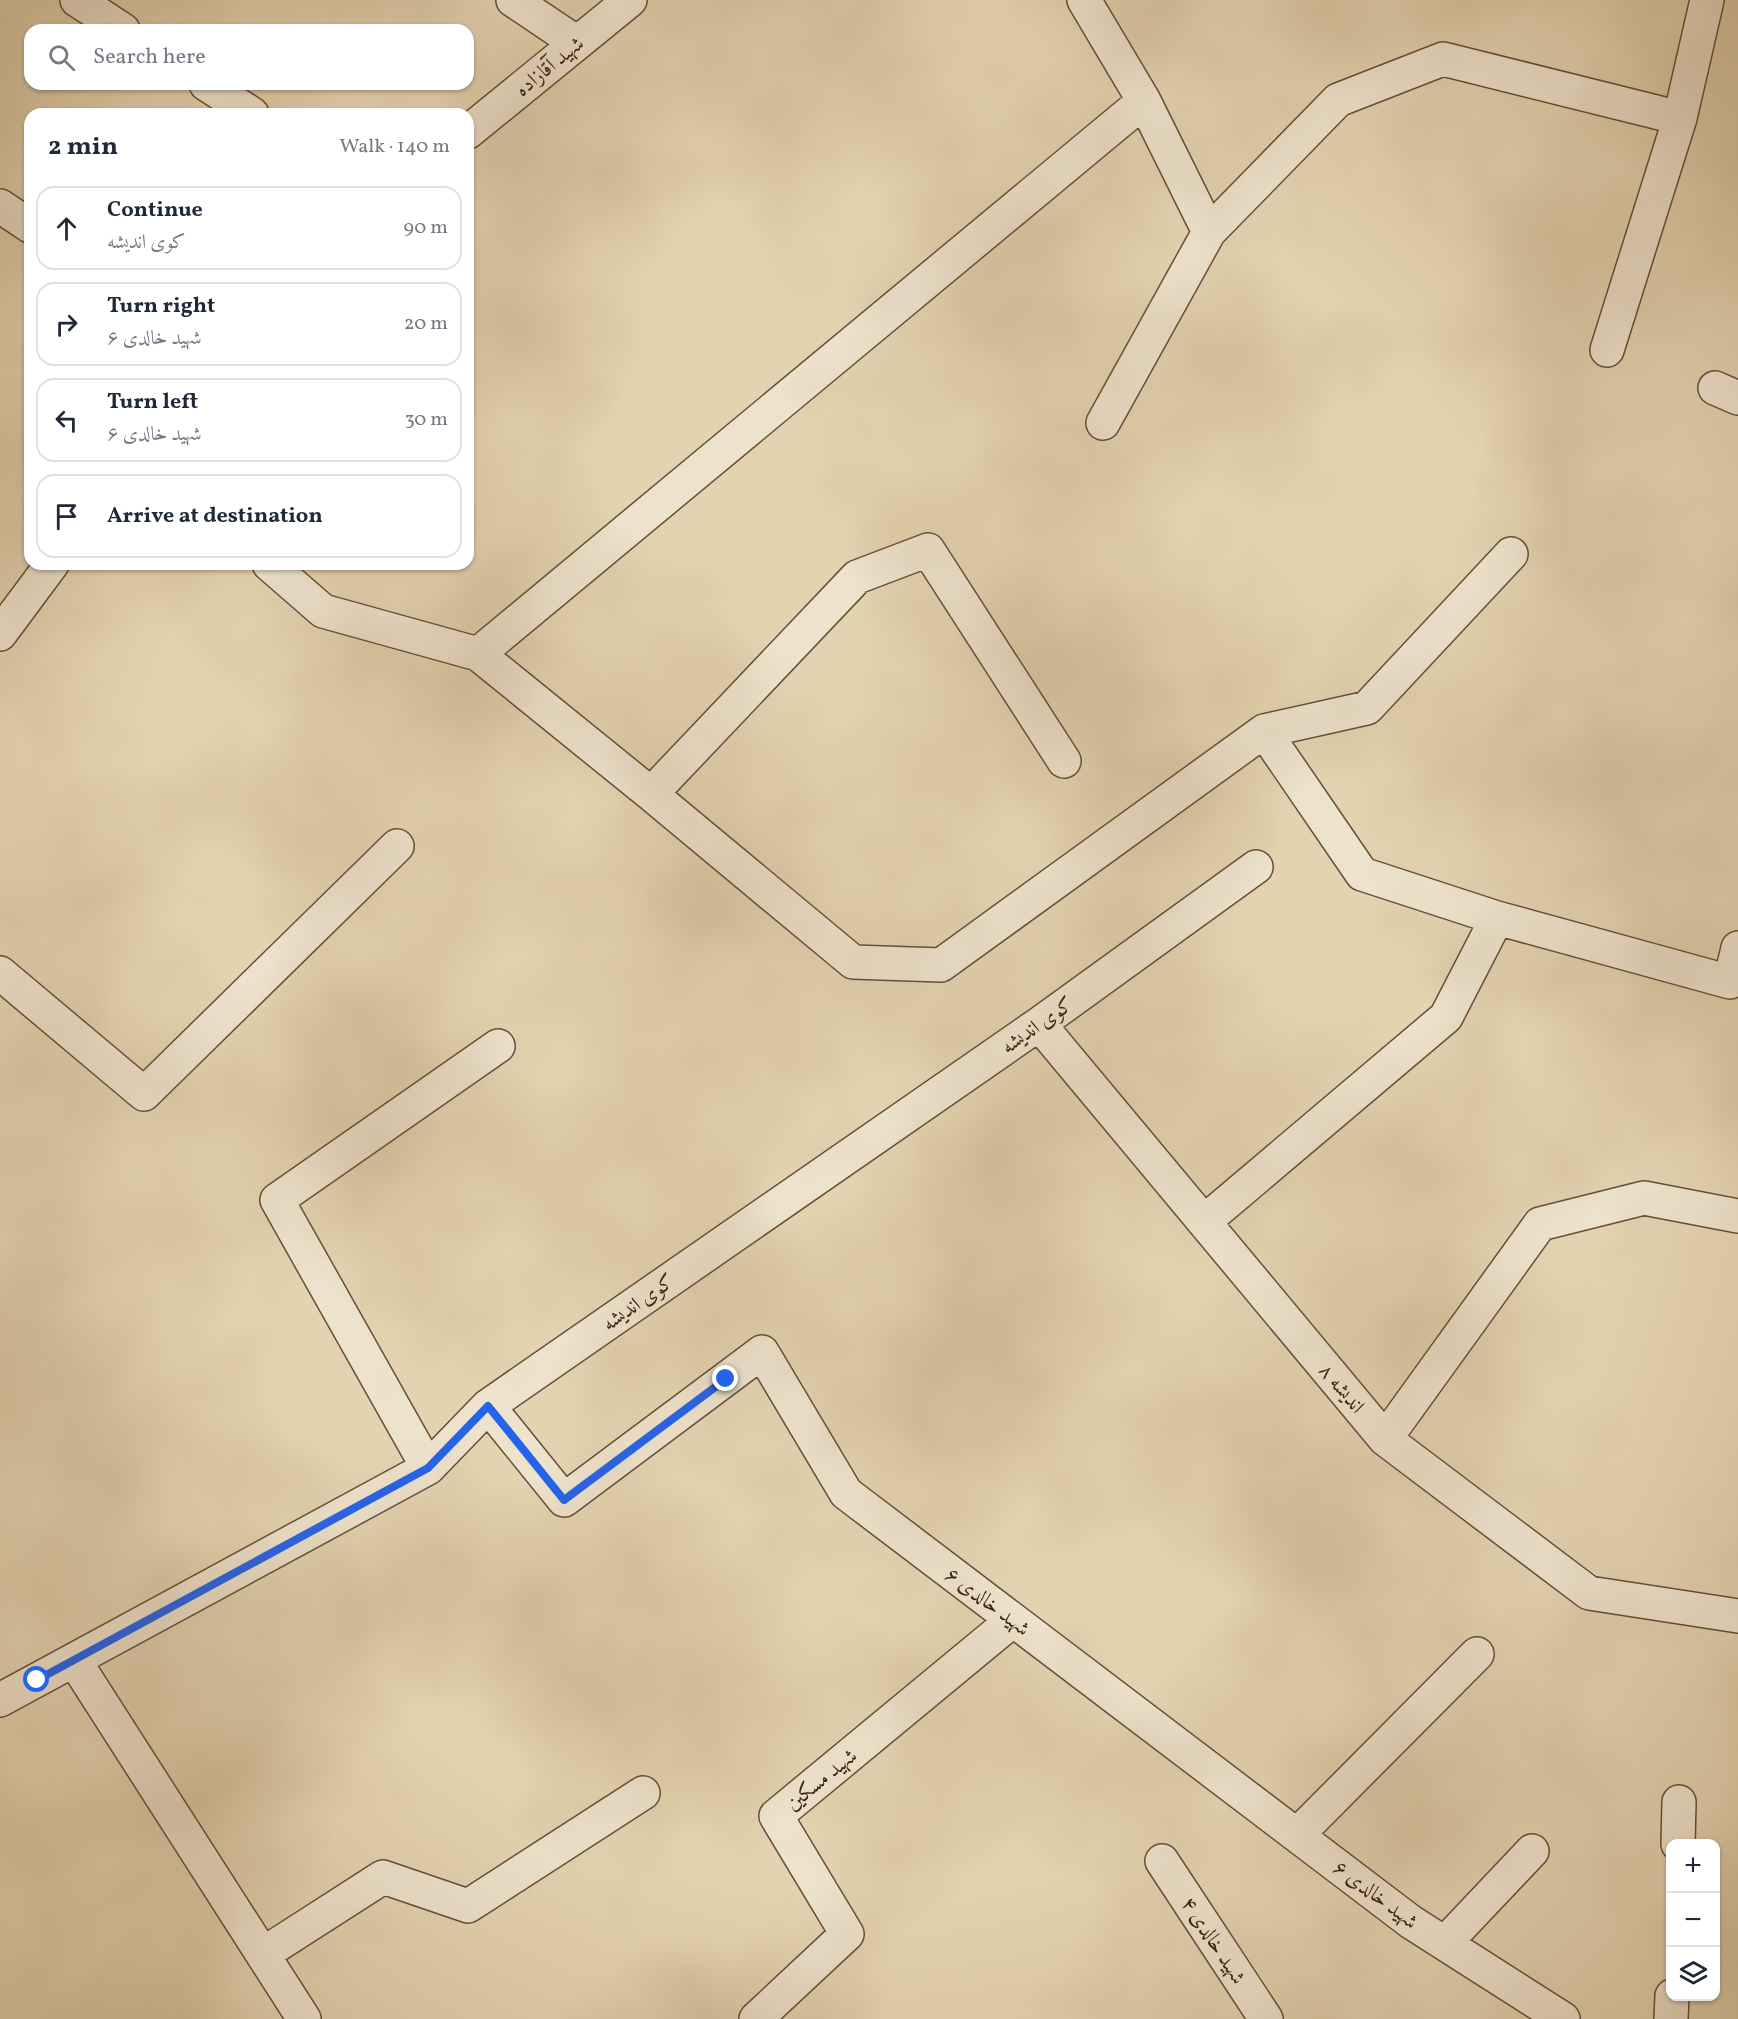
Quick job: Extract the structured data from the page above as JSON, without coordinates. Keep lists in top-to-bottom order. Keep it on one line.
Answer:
{"streets":{"street":["شهید آقازاده","کوی اندیشه","اندیشه ۸","شهید خالدی ۶","شهید مسکین","شهید خالدی ۴"]},"crossings":[["کوی اندیشه","اندیشه ۸"],["کوی اندیشه","شهید خالدی ۶"],["شهید خالدی ۶","شهید مسکین"]],"page":{"search":"Search here","heading":["2 min","Walk · 140 m"],"list":[["Continue","کوی اندیشه","90 m"],["Turn right","شهید خالدی ۶","20 m"],["Turn left","شهید خالدی ۶","30 m"],"Arrive at destination"],"map_buttons":["+","−"]}}
